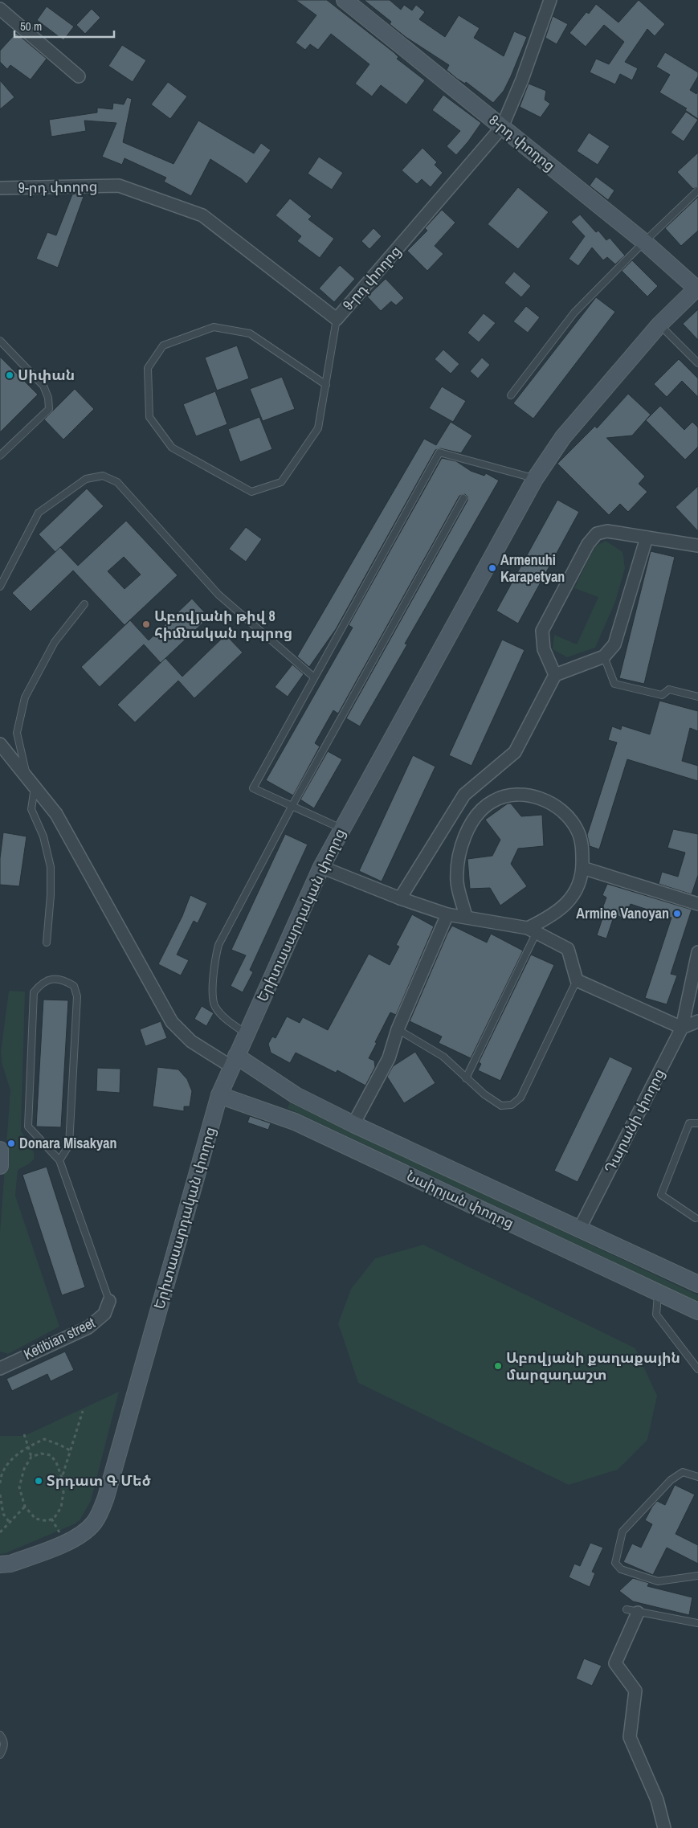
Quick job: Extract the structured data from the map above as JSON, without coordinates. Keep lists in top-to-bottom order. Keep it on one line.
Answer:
{"streets":{"street":["8-րդ փողոց","9-րդ փողոց","Երիտասարդական փողոց","Դարանի փողոց","Նաիրյան փողոց","Ketibian street"]},"crossings":[["8-րդ փողոց","9-րդ փողոց"],["8-րդ փողոց","Երիտասարդական փողոց"],["Երիտասարդական փողոց","Նաիրյան փողոց"],["Դարանի փողոց","Նաիրյան փողոց"]],"places":["Սիփան","Armenuhi Karapetyan","Աբովյանի թիվ 8 հիմնական դպրոց","Armine Vanoyan","Donara Misakyan","Աբովյանի քաղաքային մարզադաշտ","Տրդատ Գ Մեծ"],"scale_bar":"50 m"}
